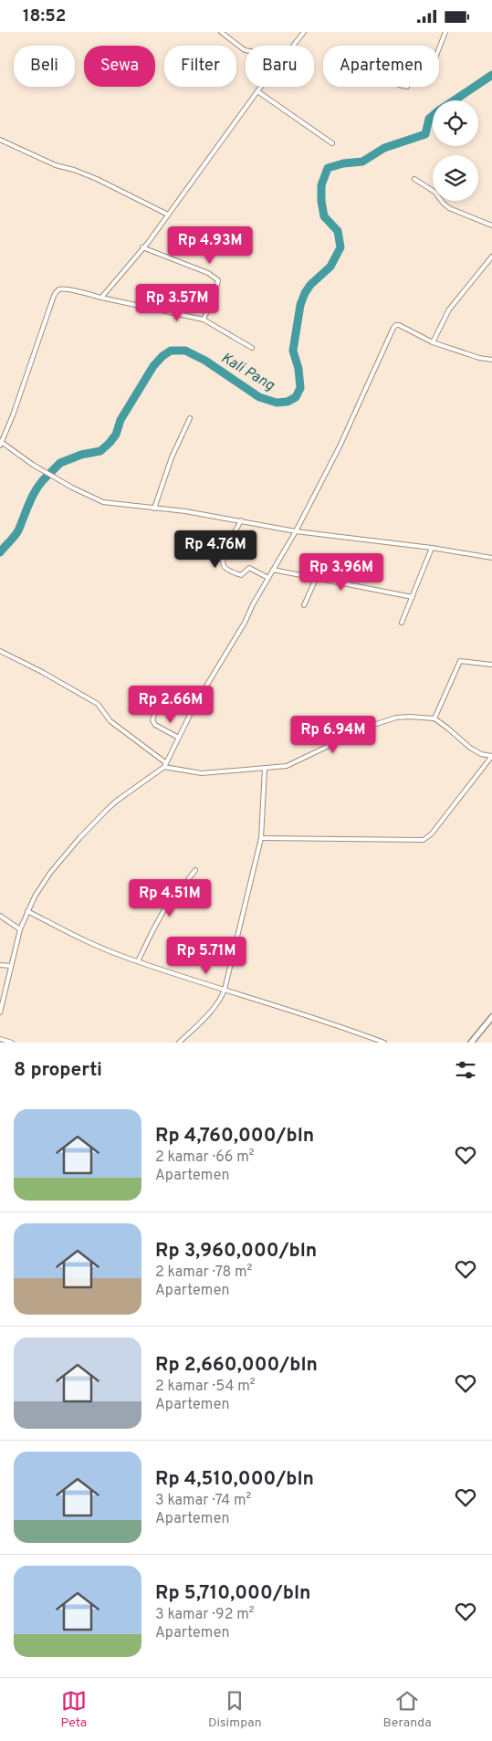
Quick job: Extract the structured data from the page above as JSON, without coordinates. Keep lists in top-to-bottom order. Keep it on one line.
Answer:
{"water":["Kali Pang"],"page":{"status":"18:52","chip":["Beli","Sewa","Filter","Baru","Apartemen"],"price":["Rp 4.93M","Rp 3.57M","Rp 4.76M","Rp 3.96M","Rp 2.66M","Rp 6.94M","Rp 4.51M","Rp 5.71M"],"heading":"8 properti","list":[{"name":"Rp 4,760,000/bln","note":"2 kamar · 66 m² · Apartemen"},{"name":"Rp 3,960,000/bln","note":"2 kamar · 78 m² · Apartemen"},{"name":"Rp 2,660,000/bln","note":"2 kamar · 54 m² · Apartemen"},{"name":"Rp 4,510,000/bln","note":"3 kamar · 74 m² · Apartemen"},{"name":"Rp 5,710,000/bln","note":"3 kamar · 92 m² · Apartemen"}],"tabs":["Peta","Disimpan","Beranda"]}}
